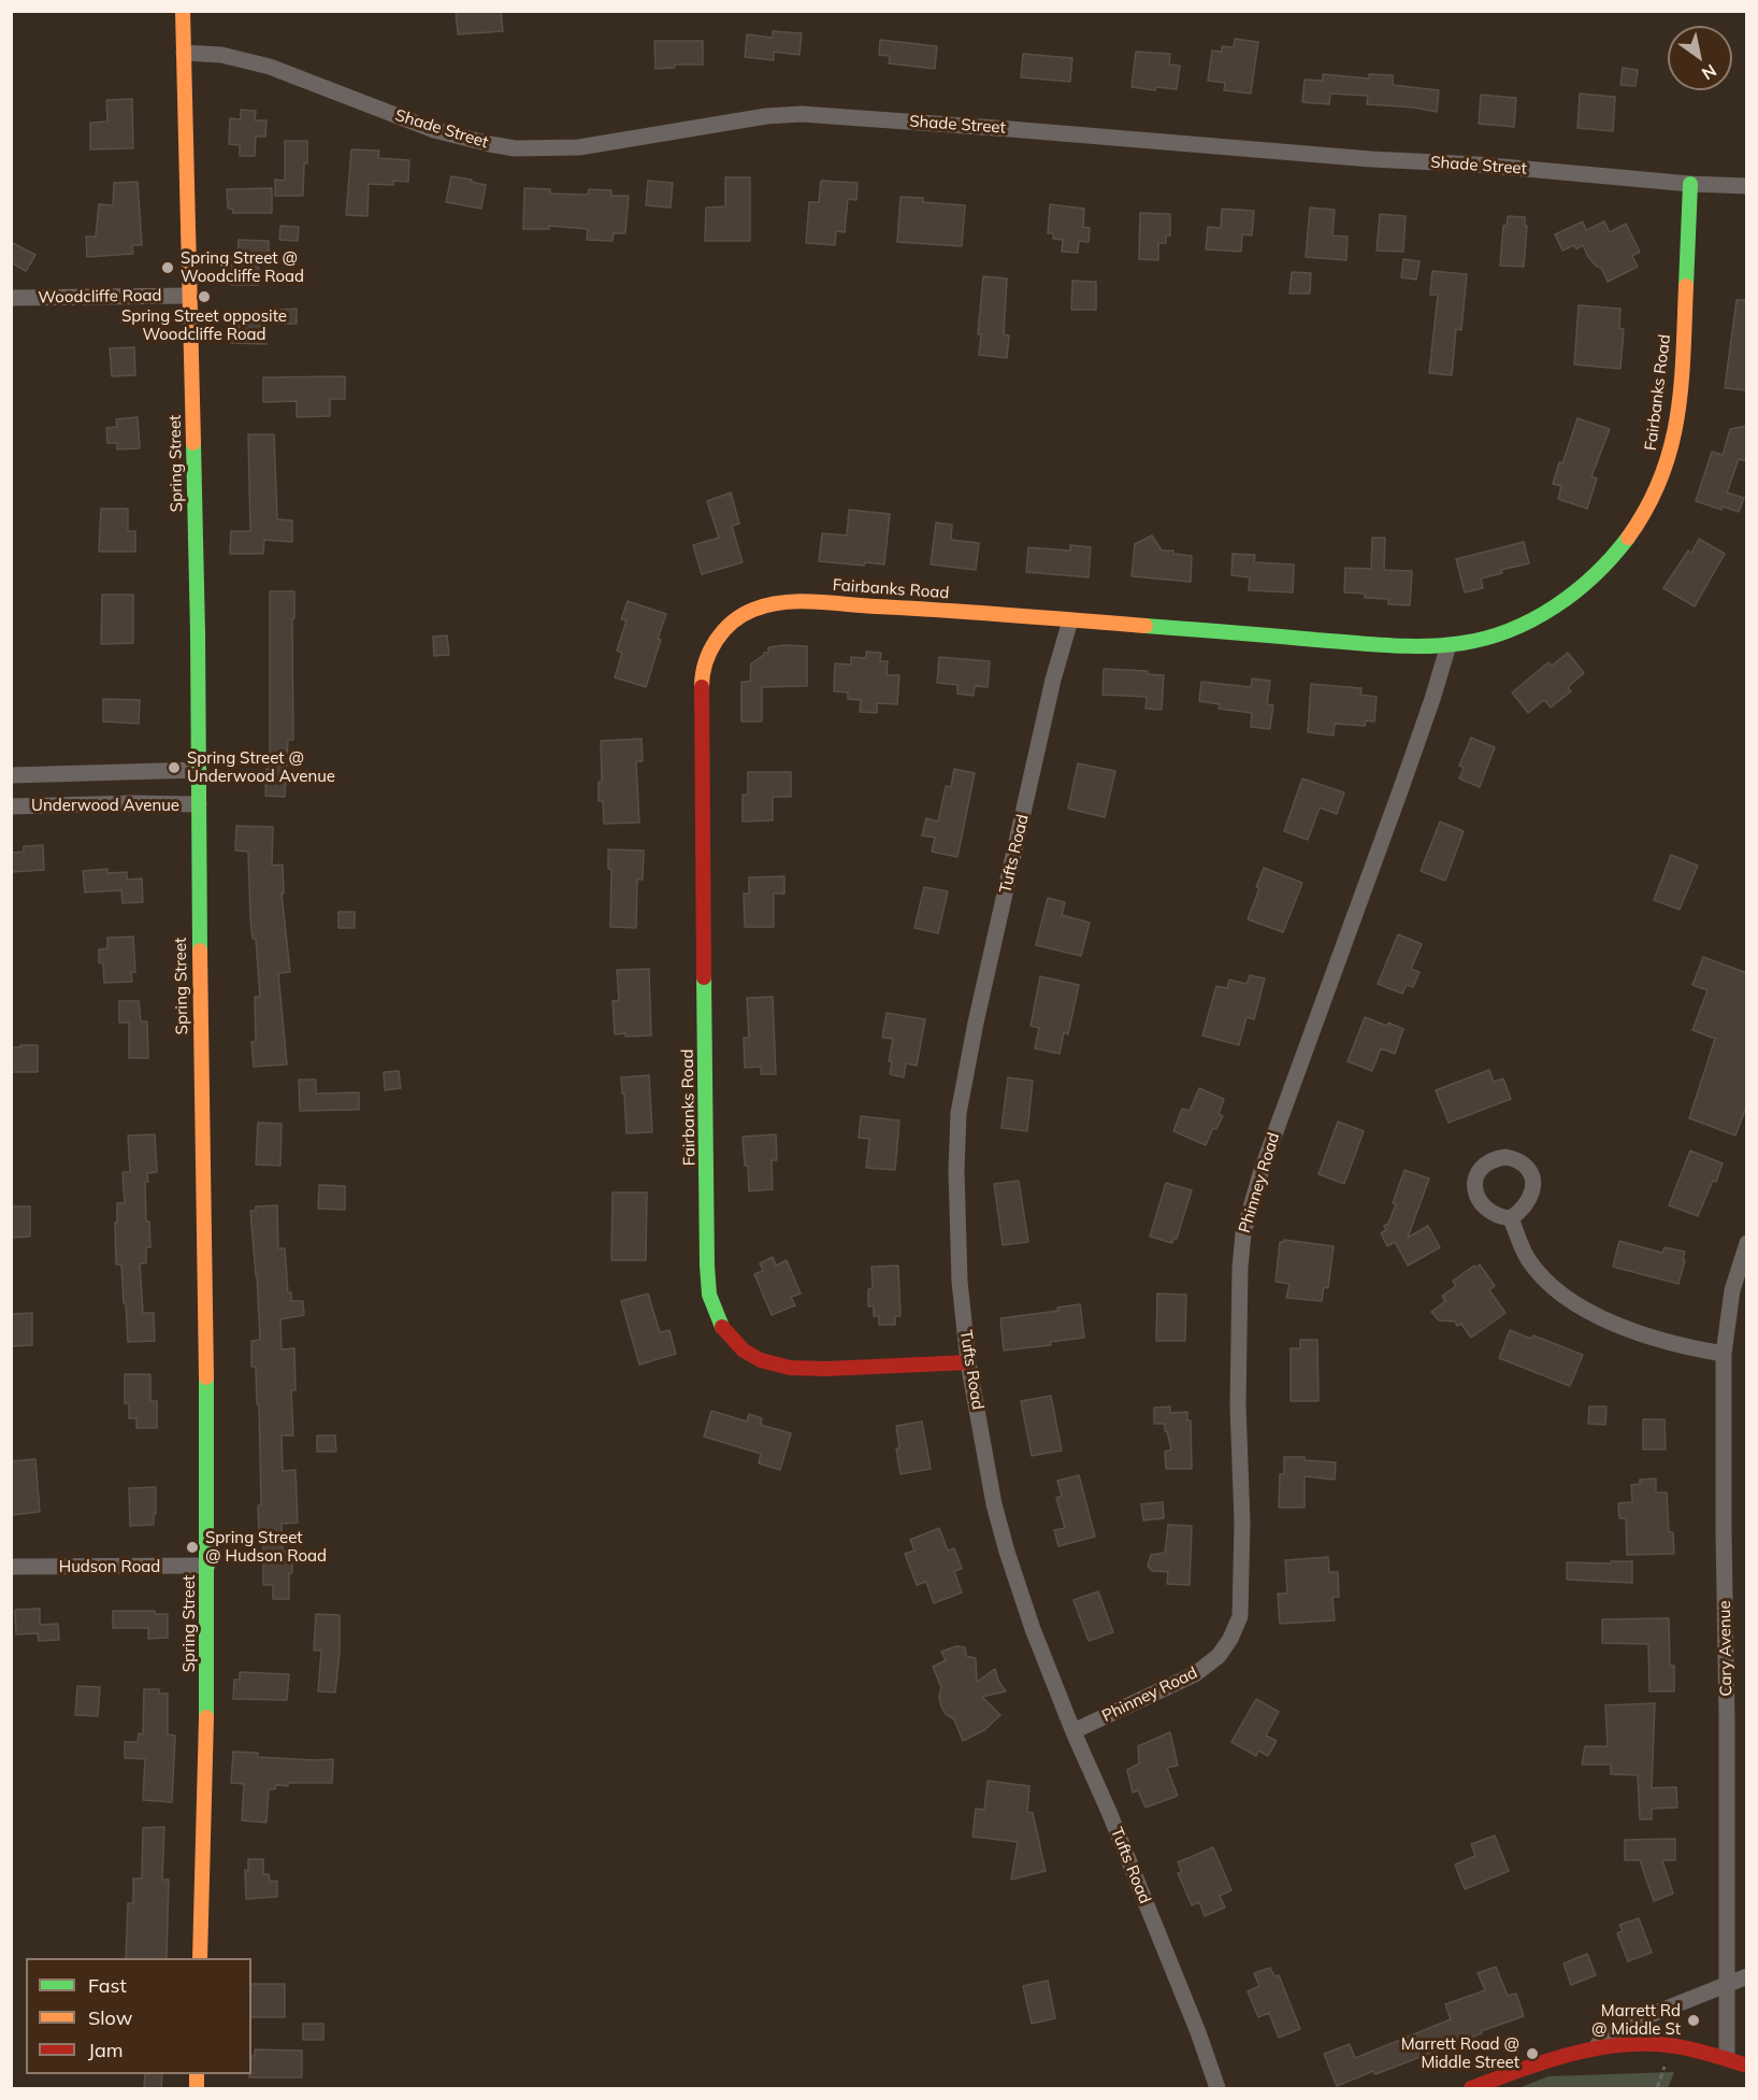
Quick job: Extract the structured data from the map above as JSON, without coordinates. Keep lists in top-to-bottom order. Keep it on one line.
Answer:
{"streets":{"street":["Shade Street","Woodcliffe Road","Fairbanks Road","Spring Street","Underwood Avenue","Tufts Road","Phinney Road","Hudson Road","Cary Avenue"]},"crossings":[["Shade Street","Fairbanks Road"],["Shade Street","Spring Street"],["Woodcliffe Road","Spring Street"],["Fairbanks Road","Tufts Road"],["Fairbanks Road","Phinney Road"],["Spring Street","Underwood Avenue"],["Spring Street","Hudson Road"],["Tufts Road","Phinney Road"]],"places":["Spring Street @ Woodcliffe Road","Spring Street opposite Woodcliffe Road","Spring Street @ Underwood Avenue","Spring Street @ Hudson Road","Marrett Rd @ Middle St","Marrett Road @ Middle Street"],"legend":["Fast","Slow","Jam"],"north":"bottom right"}
